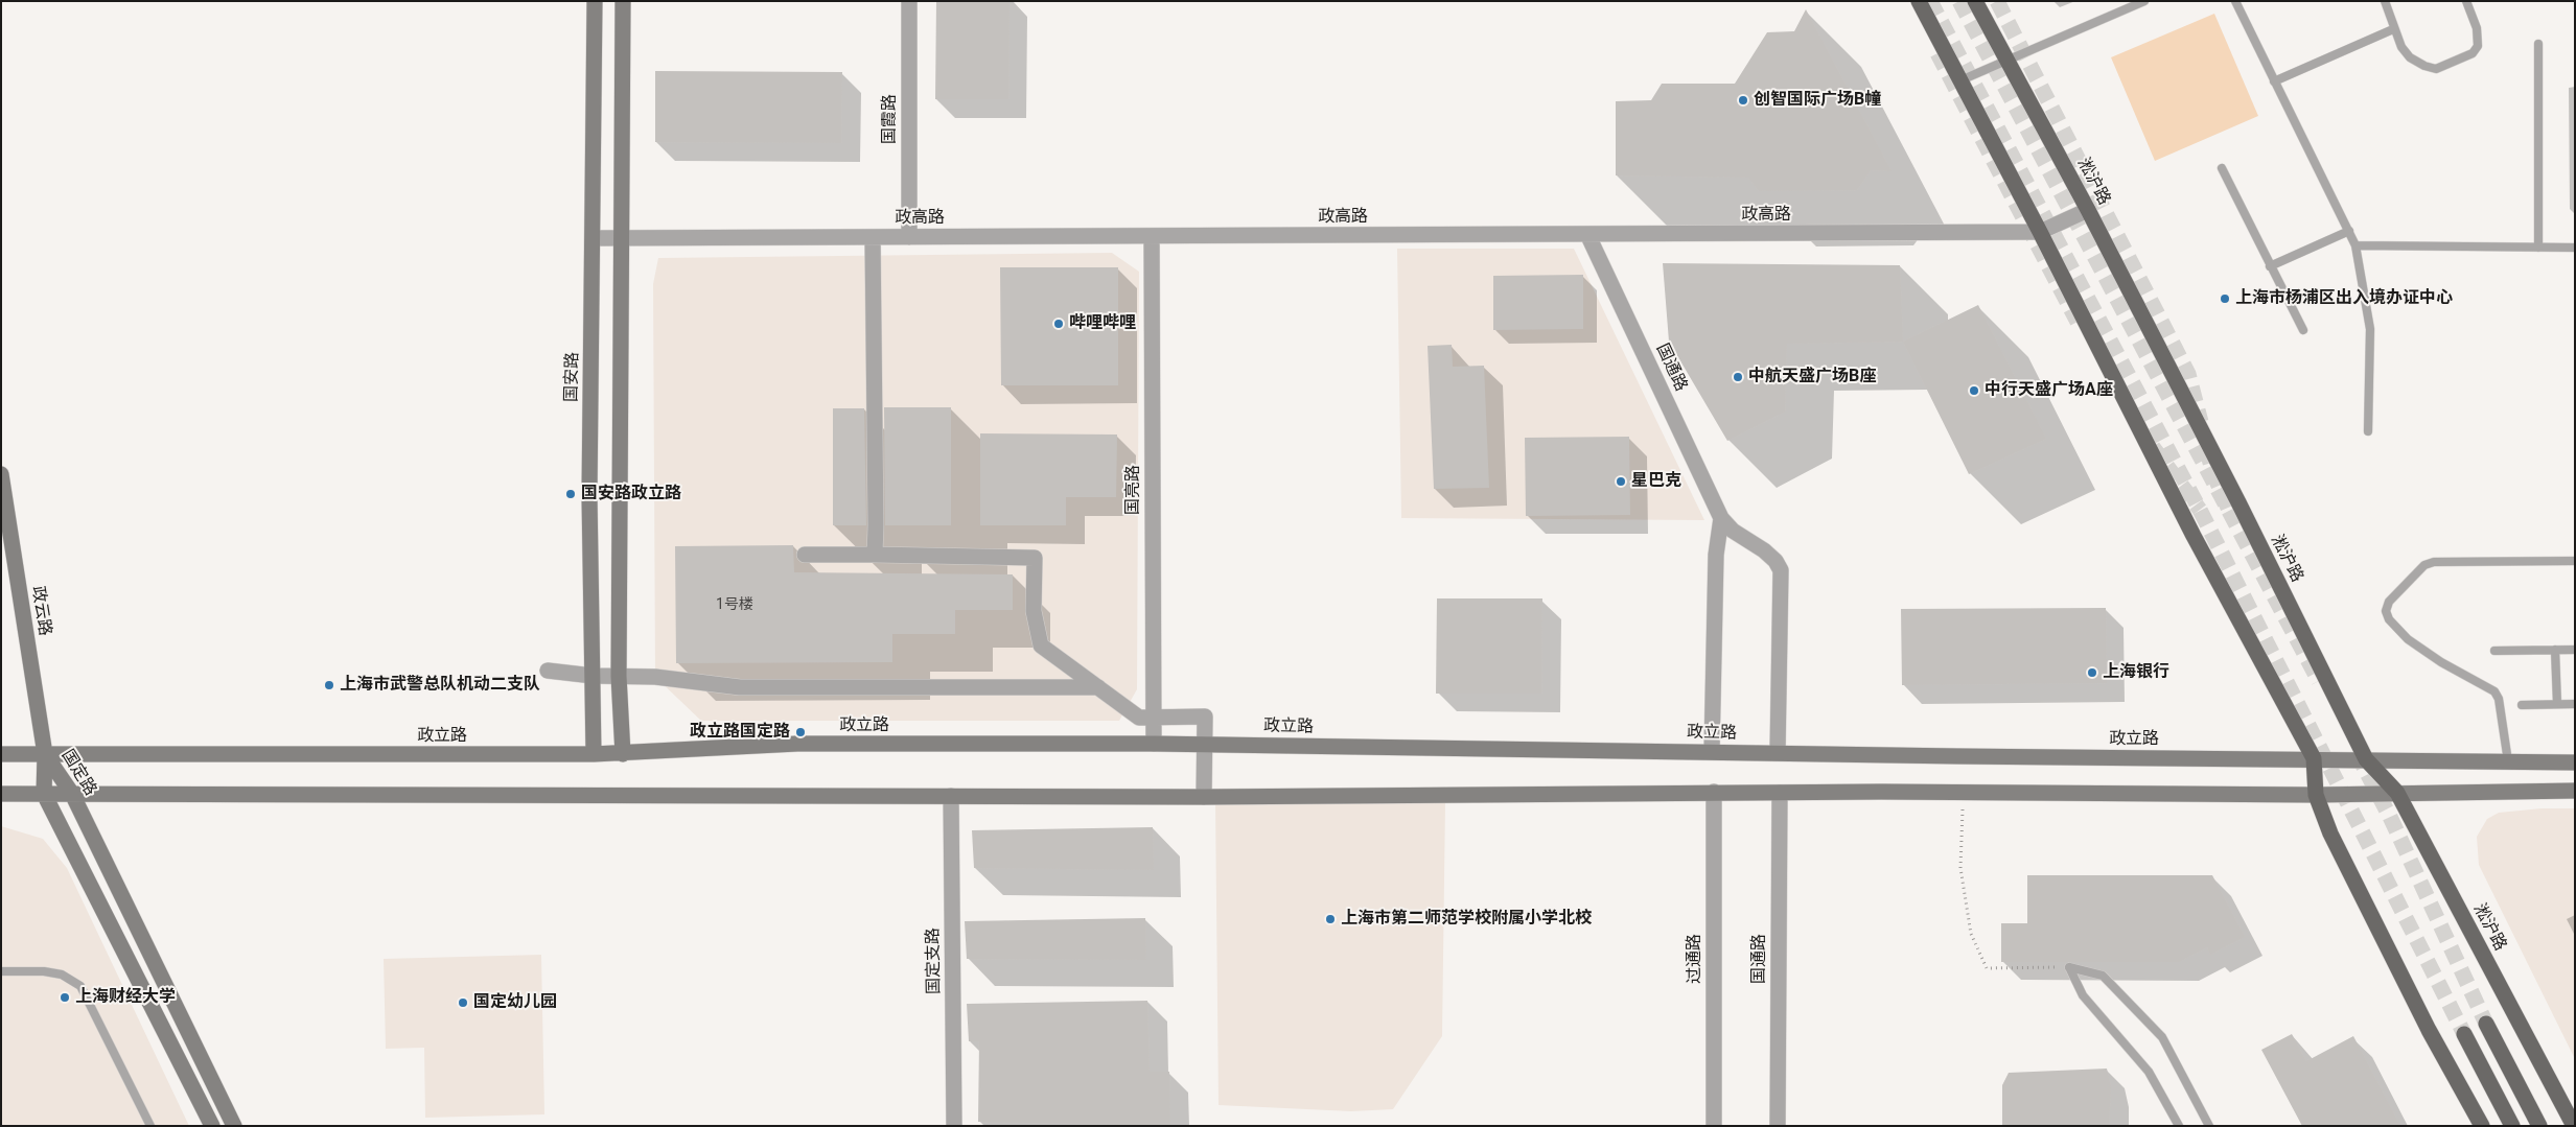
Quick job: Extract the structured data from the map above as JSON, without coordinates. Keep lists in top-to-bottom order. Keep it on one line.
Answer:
{"streets":{"main road":["淞沪路","国安路","政云路","政立路","国定路"],"street":["国霞路","政高路","国通路","国亮路","过通路","国定支路"]},"crossings":[["国霞路","政高路"],["淞沪路","政高路"],["淞沪路","政立路"],["政高路","国通路"],["政高路","国安路"],["政高路","国亮路"],["国通路","政立路"],["国安路","政立路"],["国亮路","政立路"],["政云路","政立路"],["政云路","国定路"],["政立路","国定路"]],"places":["创智国际广场B幢","上海市杨浦区出入境办证中心","哔哩哔哩","中航天盛广场B座","中行天盛广场A座","星巴克","国安路政立路","上海银行","上海市武警总队机动二支队","政立路国定路","上海市第二师范学校附属小学北校","上海财经大学","国定幼儿园"],"house_numbers":["1号楼"]}
